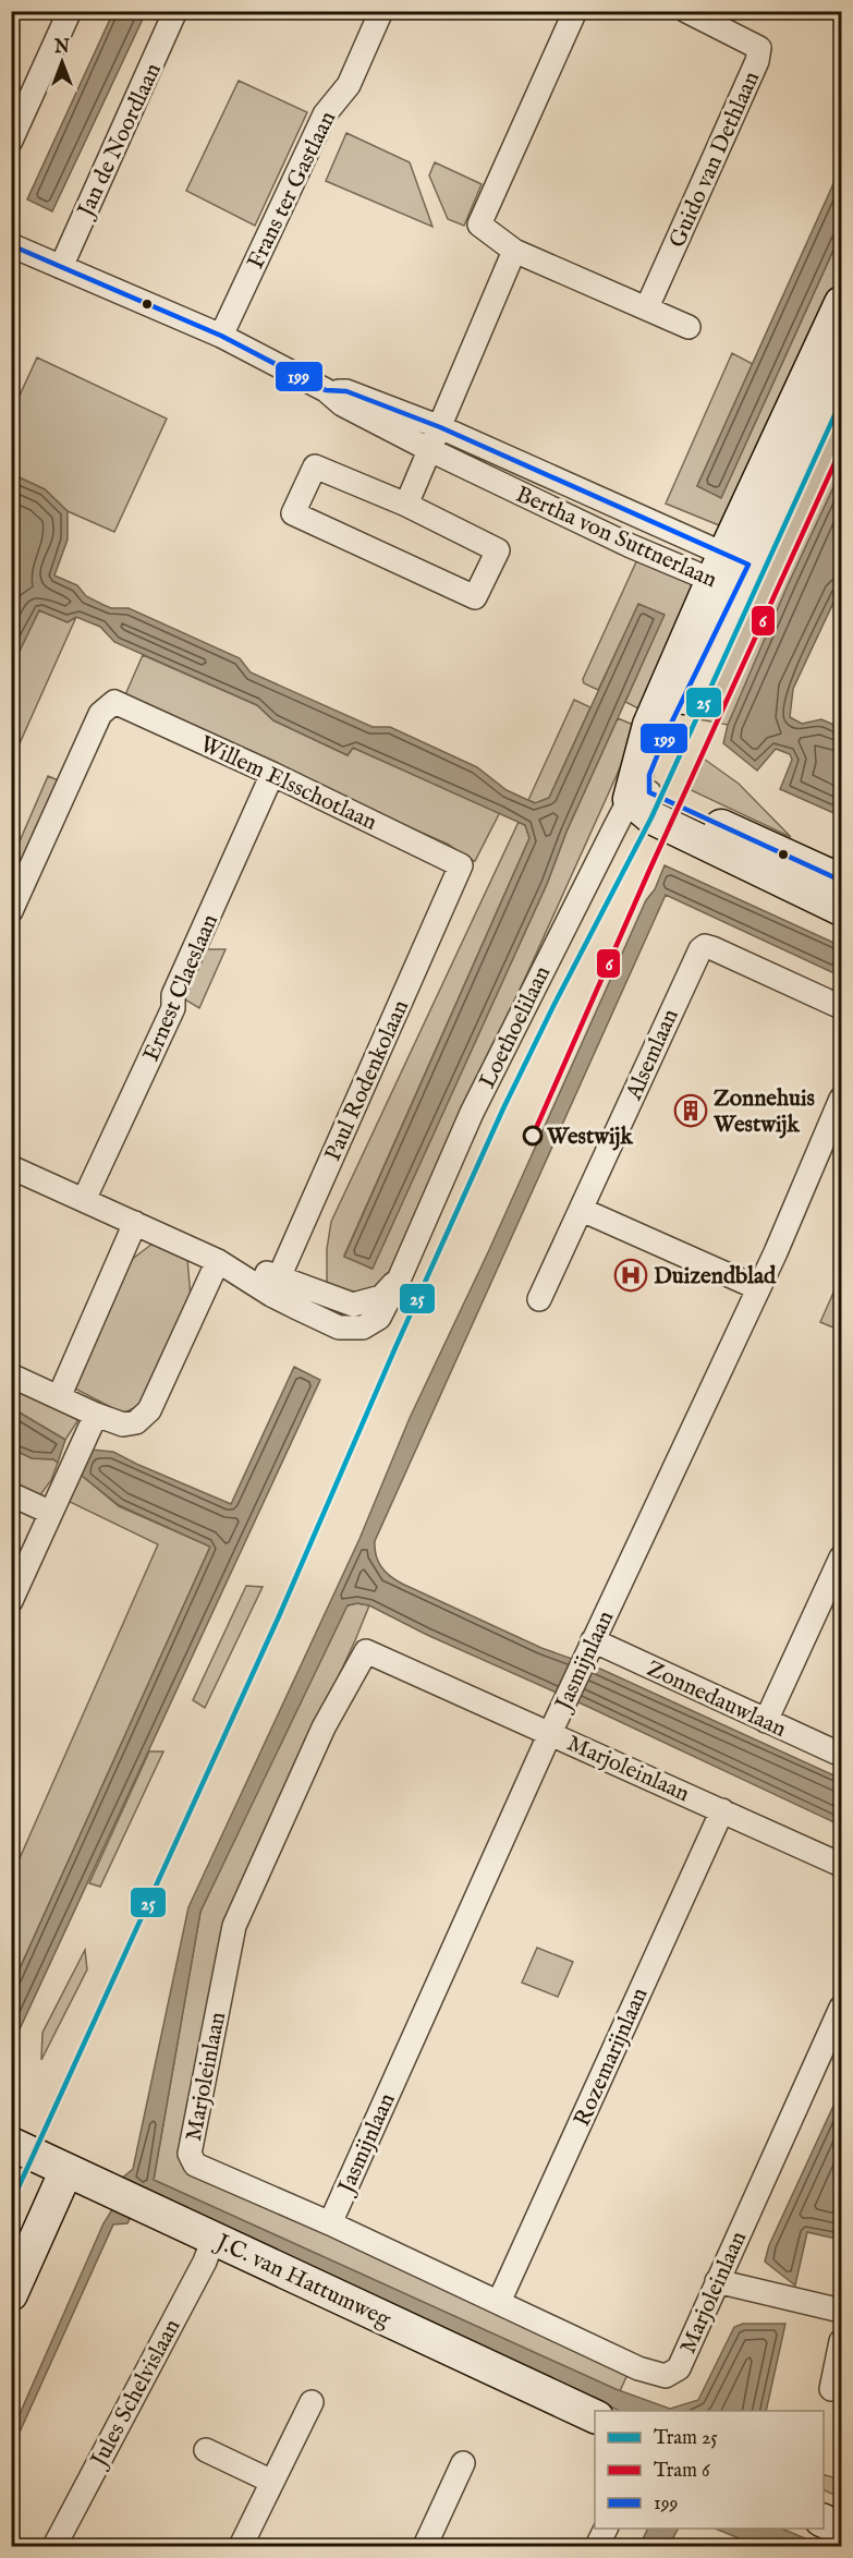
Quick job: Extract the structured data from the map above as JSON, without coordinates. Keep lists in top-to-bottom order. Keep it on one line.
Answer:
{"streets":{"street":["Jan de Noordlaan","Guido van Dethlaan","Frans ter Gastlaan","Bertha von Suttnerlaan","Willem Elsschotlaan","Ernest Claeslaan","Loethoelilaan","Alsemlaan","Paul Rodenkolaan","Jasmijnlaan","Zonnedauwlaan","Marjoleinlaan","Rozemarijnlaan","J.C. van Hattumweg","Jules Schelvislaan"]},"crossings":[["Jan de Noordlaan","Bertha von Suttnerlaan"],["Frans ter Gastlaan","Bertha von Suttnerlaan"],["Willem Elsschotlaan","Ernest Claeslaan"],["Willem Elsschotlaan","Paul Rodenkolaan"],["Ernest Claeslaan","Loethoelilaan"],["Loethoelilaan","Paul Rodenkolaan"],["Jasmijnlaan","Zonnedauwlaan"],["Jasmijnlaan","Marjoleinlaan"],["Marjoleinlaan","Rozemarijnlaan"],["J.C. van Hattumweg","Jules Schelvislaan"]],"places":{"building":["Zonnehuis Westwijk"],"other":["Westwijk"],"hospital":["Duizendblad"]},"lines":["transit line 199","tram line 25","tram line 6"],"legend":["Tram 25","Tram 6","199"],"north":"top"}
